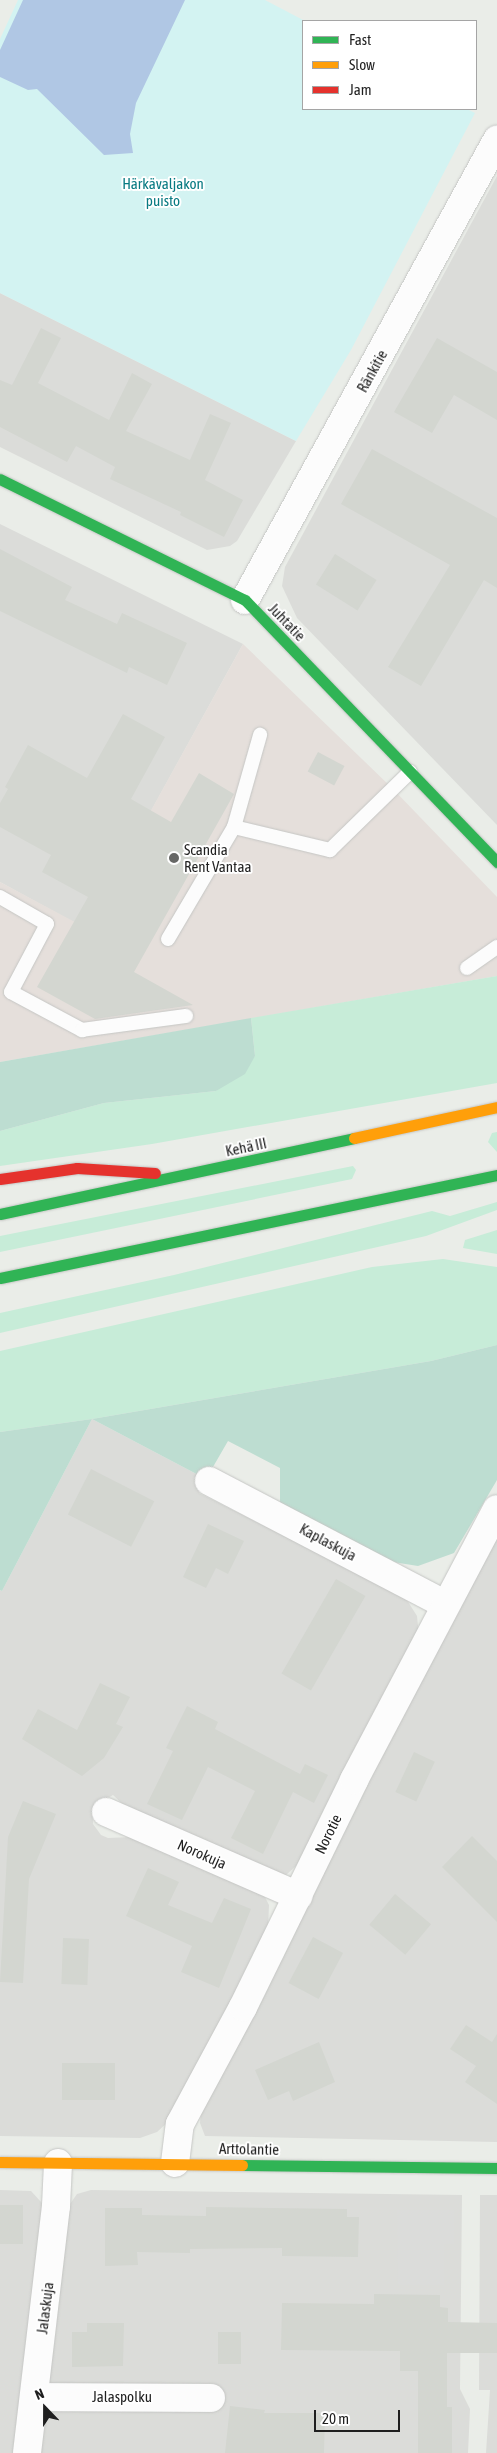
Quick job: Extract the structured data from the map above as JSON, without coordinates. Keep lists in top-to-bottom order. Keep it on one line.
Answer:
{"streets":{"main road":["Juhtatie","Kehä III","Arttolantie"],"street":["Ränkitie","Kaplaskuja","Norotie","Norokuja","Jalaskuja","Jalaspolku"]},"crossings":[["Ränkitie","Juhtatie"],["Kaplaskuja","Norotie"],["Norotie","Norokuja"],["Norotie","Arttolantie"],["Arttolantie","Jalaskuja"],["Jalaskuja","Jalaspolku"]],"parks":["Härkävaljakon puisto"],"places":["Scandia Rent Vantaa"],"legend":["Fast","Slow","Jam"],"scale_bar":"20 m","north":"top"}
